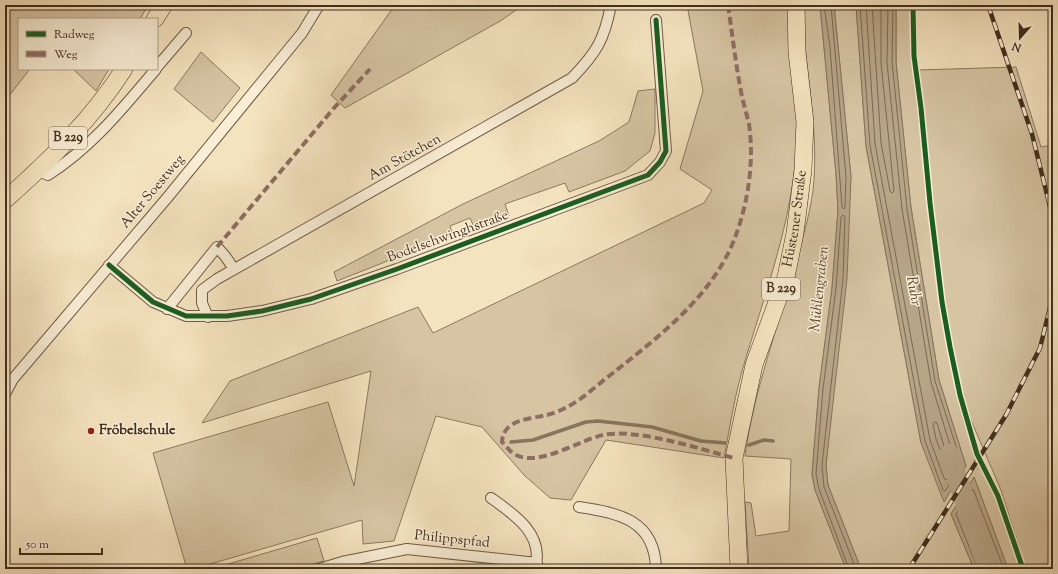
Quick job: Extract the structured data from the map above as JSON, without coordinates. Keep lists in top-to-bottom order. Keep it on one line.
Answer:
{"streets":{"main road":["B 229","Hüstener Straße"],"street":["Am Stötchen","Alter Soestweg","Bodelschwinghstraße","Philippspfad"]},"crossings":[["Am Stötchen","Bodelschwinghstraße"],["Alter Soestweg","Bodelschwinghstraße"]],"water":["Mühlengraben","Ruhr"],"places":["Fröbelschule"],"legend":["Radweg","Weg"],"scale_bar":"50 m","north":"bottom"}
